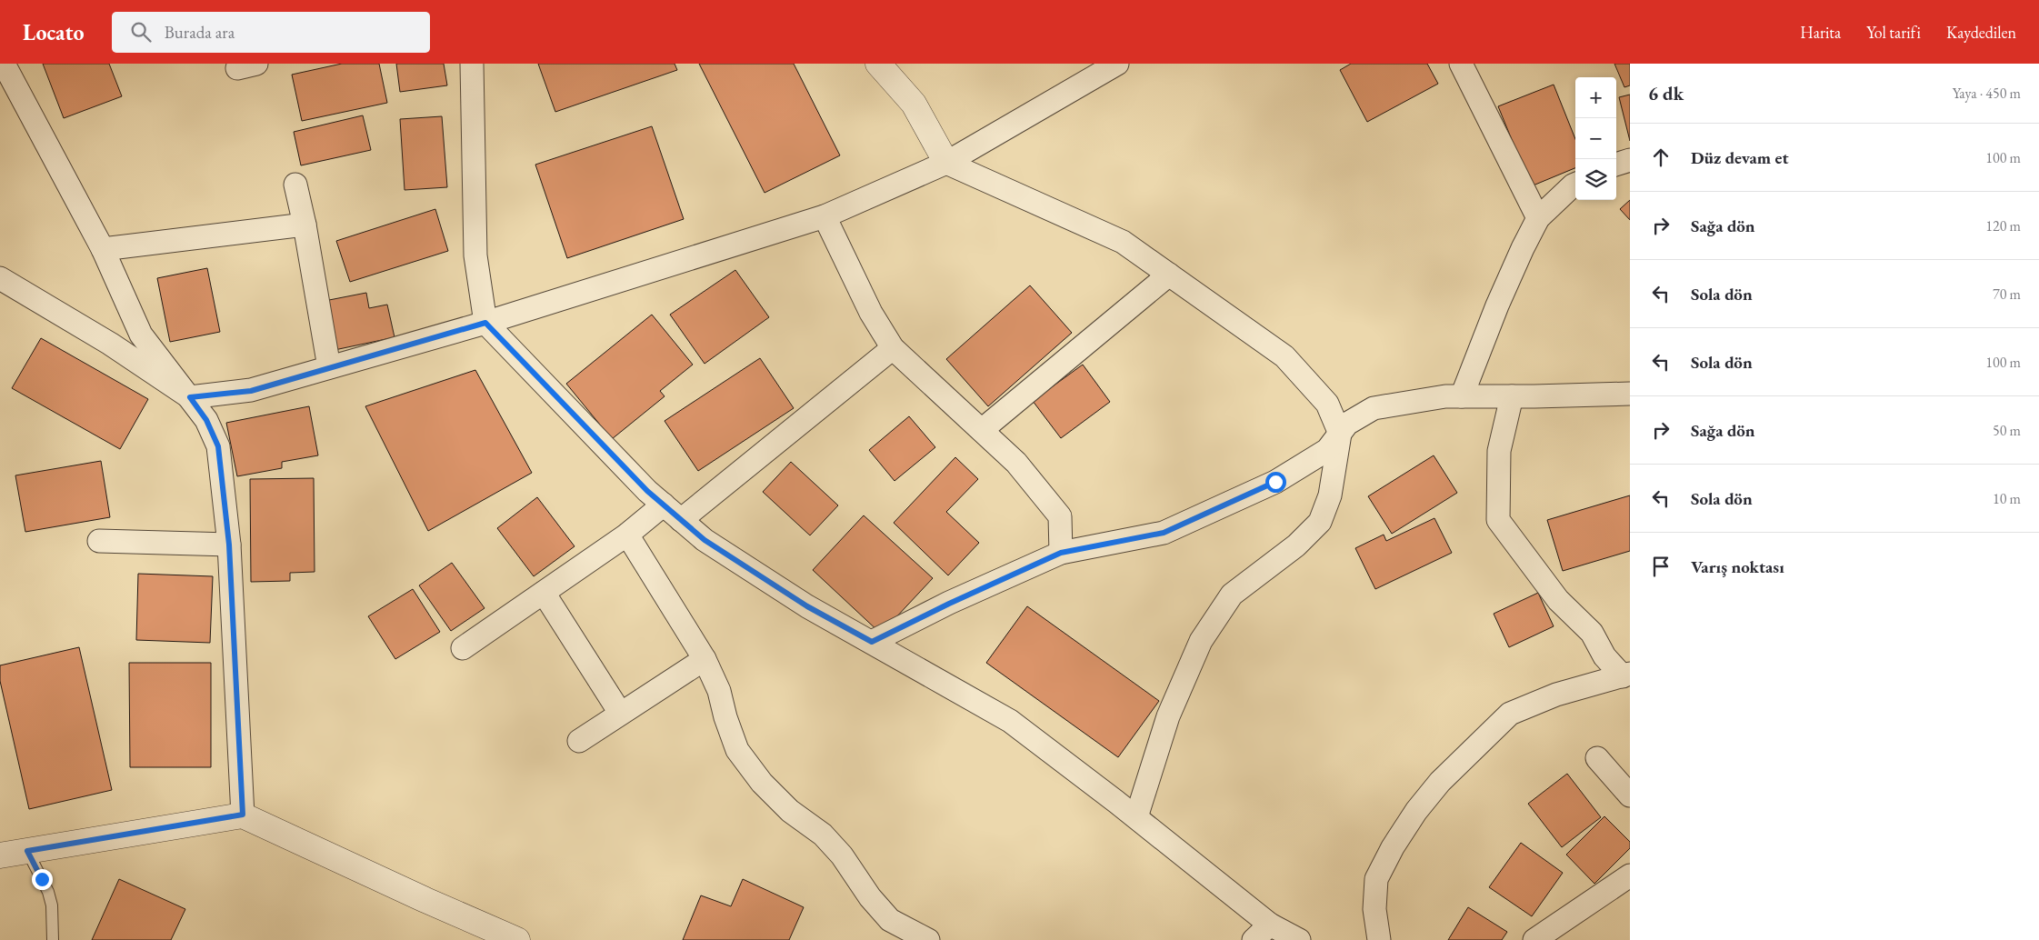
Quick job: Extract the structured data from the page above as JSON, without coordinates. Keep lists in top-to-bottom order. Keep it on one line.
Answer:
{"page":{"header":"Locato","search":"Burada ara","nav":["Harita","Yol tarifi","Kaydedilen"],"heading":["6 dk","Yaya · 450 m"],"map_buttons":["+","−"],"list":[["Düz devam et","100 m"],["Sağa dön","120 m"],["Sola dön","70 m"],["Sola dön","100 m"],["Sağa dön","50 m"],["Sola dön","10 m"],"Varış noktası"]}}
